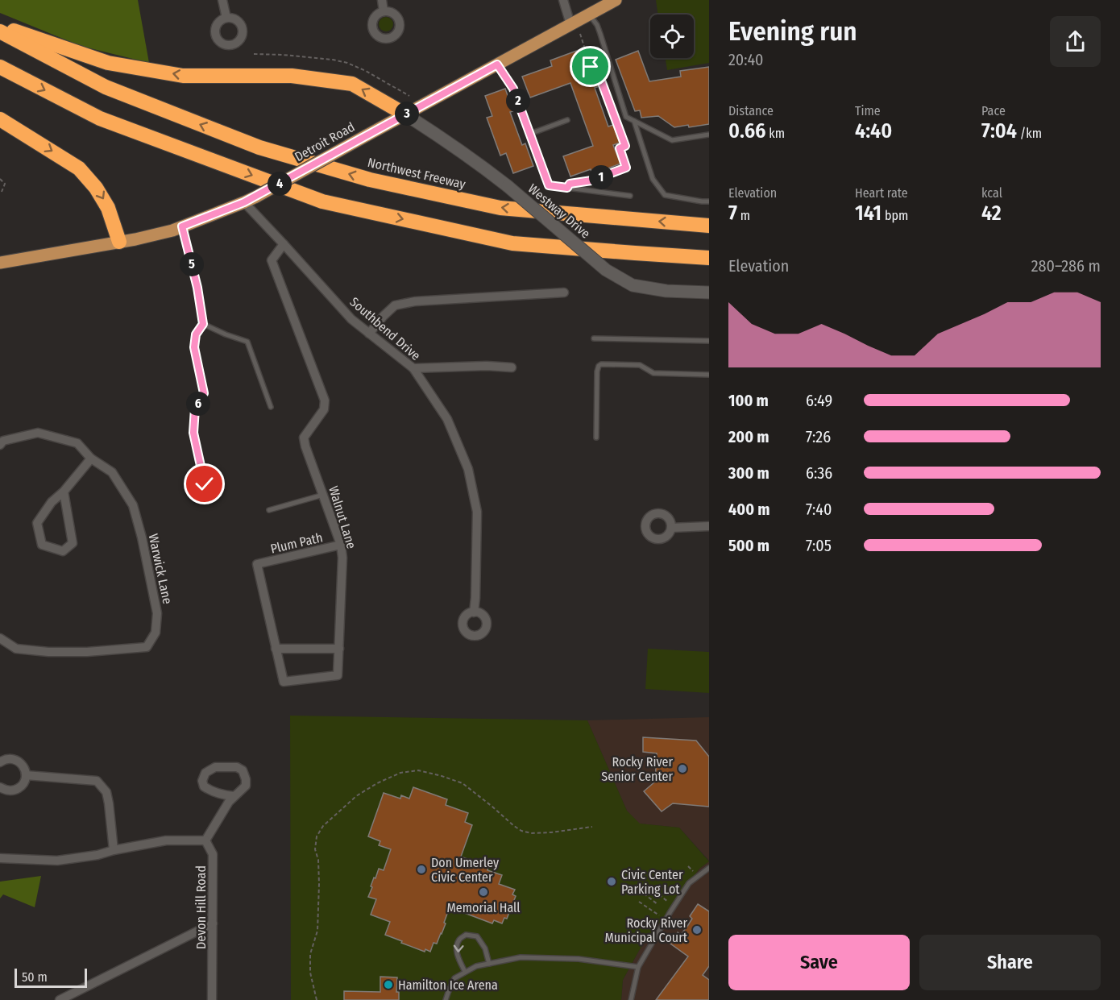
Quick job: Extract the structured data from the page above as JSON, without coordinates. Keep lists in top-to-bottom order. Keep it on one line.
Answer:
{"streets":{"highway":["Northwest Freeway"],"main road":["Detroit Road","Westway Drive"],"street":["Southbend Drive","Walnut Lane","Plum Path","Warwick Lane","Devon Hill Road"]},"crossings":[["Detroit Road","Westway Drive"],["Detroit Road","Southbend Drive"],["Southbend Drive","Walnut Lane"],["Walnut Lane","Plum Path"]],"places":["Rocky River Senior Center","Don Umerley Civic Center","Civic Center Parking Lot","Memorial Hall","Rocky River Municipal Court","Hamilton Ice Arena"],"scale_bar":"50 m","page":{"heading":["Evening run","20:40"],"stats":[["Distance","0.66 km"],["Time","4:40"],["Pace","7:04 /km"],["Elevation","7 m"],["Heart rate","141 bpm"],["kcal","42"]],"pins":["2","3","1","4","5","6"],"chart":["Elevation","280–286 m"],"list":[{"name":"100 m","note":"6:49"},{"name":"200 m","note":"7:26"},{"name":"300 m","note":"6:36"},{"name":"400 m","note":"7:40"},{"name":"500 m","note":"7:05"}],"buttons":["Save","Share"],"scale":"50 m"}}
